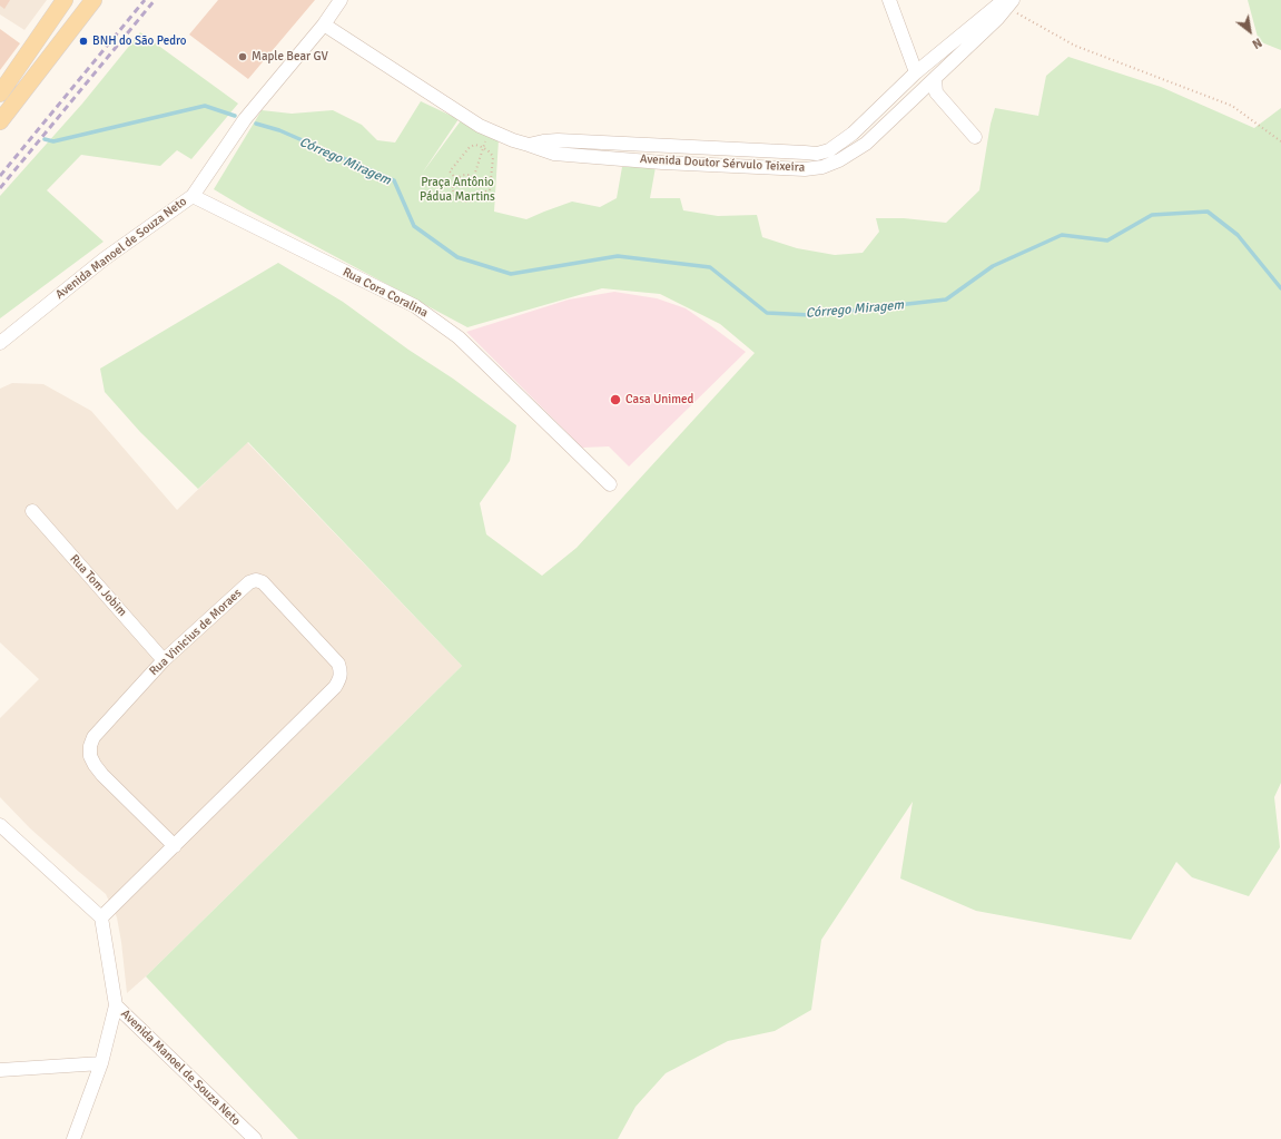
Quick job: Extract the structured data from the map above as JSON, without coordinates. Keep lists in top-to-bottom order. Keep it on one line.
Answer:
{"streets":{"street":["Avenida Doutor Sérvulo Teixeira","Avenida Manoel de Souza Neto","Rua Cora Coralina","Rua Tom Jobim","Rua Vinicius de Moraes"]},"crossings":[["Avenida Doutor Sérvulo Teixeira","Avenida Manoel de Souza Neto"],["Avenida Manoel de Souza Neto","Rua Cora Coralina"],["Avenida Manoel de Souza Neto","Rua Vinicius de Moraes"],["Rua Tom Jobim","Rua Vinicius de Moraes"]],"water":["Córrego Miragem"],"parks":["Praça Antônio Pádua Martins"],"places":["BNH do São Pedro","Maple Bear GV","Casa Unimed"],"north":"bottom right"}
